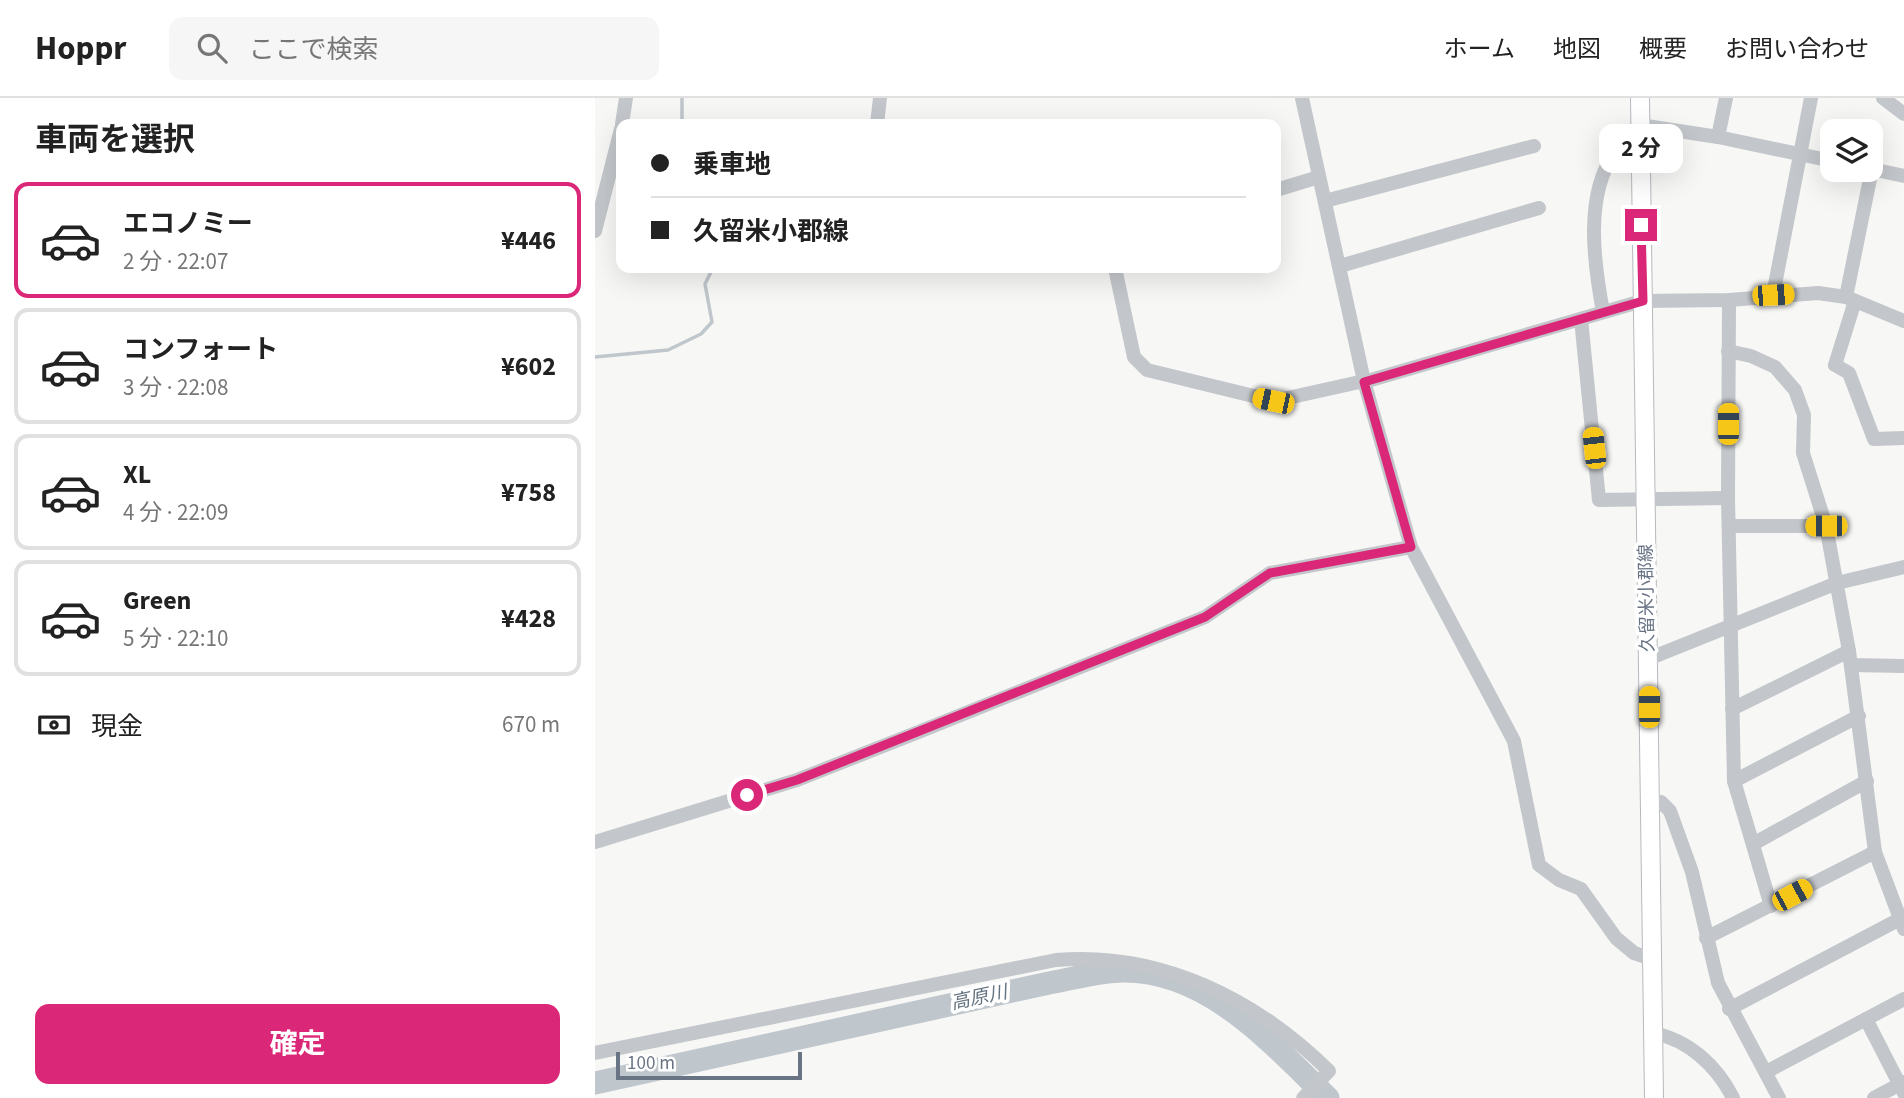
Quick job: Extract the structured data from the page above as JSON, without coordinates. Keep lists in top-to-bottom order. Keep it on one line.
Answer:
{"streets":{"main road":["久留米小郡線"]},"water":["高原川"],"scale_bar":"100 m","page":{"header":"Hoppr","search":"ここで検索","nav":["ホーム","地図","概要","お問い合わせ"],"heading":"車両を選択","banner":["乗車地","久留米小郡線"],"bubble":"2 分","list":[{"name":"エコノミー","note":"2 分 · 22:07","value":"¥446"},{"name":"コンフォート","note":"3 分 · 22:08","value":"¥602"},{"name":"XL","note":"4 分 · 22:09","value":"¥758"},{"name":"Green","note":"5 分 · 22:10","value":"¥428"}],"pay":["現金","670 m"],"buttons":"確定","scale":"100 m"}}
